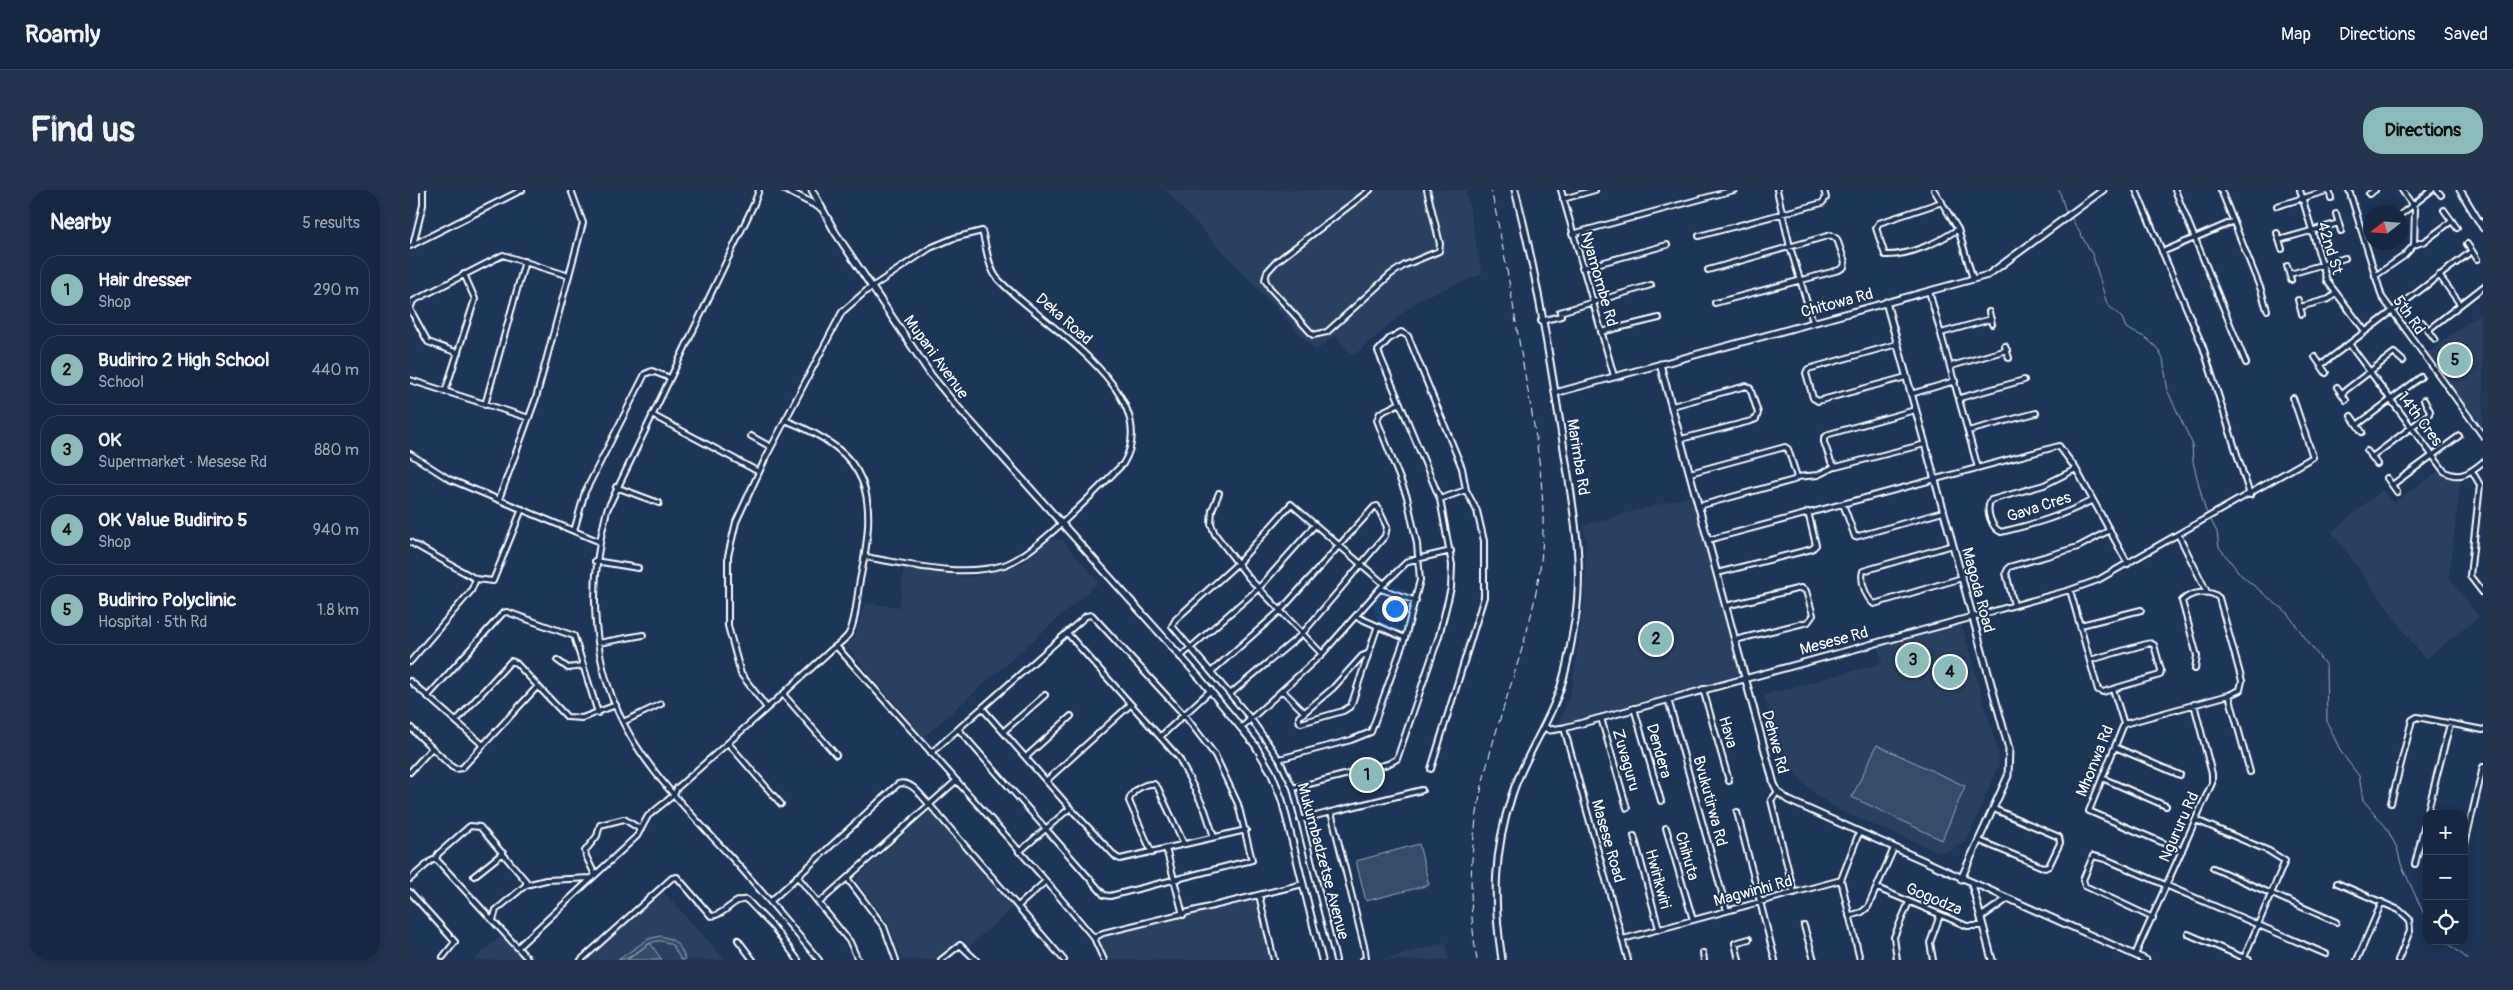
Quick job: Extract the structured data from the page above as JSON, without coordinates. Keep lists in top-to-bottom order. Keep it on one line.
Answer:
{"streets":{"street":["42nd St","Nyamombe Rd","Chitowa Rd","5th Rd","Deka Road","Mupani Avenue","14th Cres","Marimba Rd","Gava Cres","Magoda Road","Mesese Rd","Hava","Dehwe Rd","Dendera","Zuvaguru","Mhonwa Rd","Bvukutirwa Rd","Ngururu Rd","Masese Road","Chihuta","Mukumbadzetse Avenue","Hwirikwiri","Magwinhi Rd","Gogodza"]},"crossings":[["Nyamombe Rd","Chitowa Rd"],["Chitowa Rd","Marimba Rd"],["Chitowa Rd","Magoda Road"],["Chitowa Rd","Dehwe Rd"],["Deka Road","Mupani Avenue"],["Marimba Rd","Mesese Rd"],["Magoda Road","Mesese Rd"],["Magoda Road","Dehwe Rd"],["Mesese Rd","Hava"],["Mesese Rd","Dehwe Rd"],["Mesese Rd","Dendera"],["Mesese Rd","Zuvaguru"],["Mesese Rd","Bvukutirwa Rd"],["Mesese Rd","Masese Road"],["Dehwe Rd","Ngururu Rd"],["Mhonwa Rd","Ngururu Rd"],["Bvukutirwa Rd","Magwinhi Rd"],["Masese Road","Magwinhi Rd"],["Chihuta","Magwinhi Rd"],["Hwirikwiri","Magwinhi Rd"]],"north":"left","page":{"header":"Roamly","nav":["Map","Directions","Saved"],"buttons":"Directions","title":"Find us","heading":["Nearby","5 results"],"list":[{"mark":"1","name":"Hair dresser","note":"Shop","value":"290 m"},{"mark":"2","name":"Budiriro 2 High School","note":"School","value":"440 m"},{"mark":"3","name":"OK","note":"Supermarket · Mesese Rd","value":"880 m"},{"mark":"4","name":"OK Value Budiriro 5","note":"Shop","value":"940 m"},{"mark":"5","name":"Budiriro Polyclinic","note":"Hospital · 5th Rd","value":"1.8 km"}],"pins":["5","2","3","4","1"],"map_buttons":["+","−"]}}
